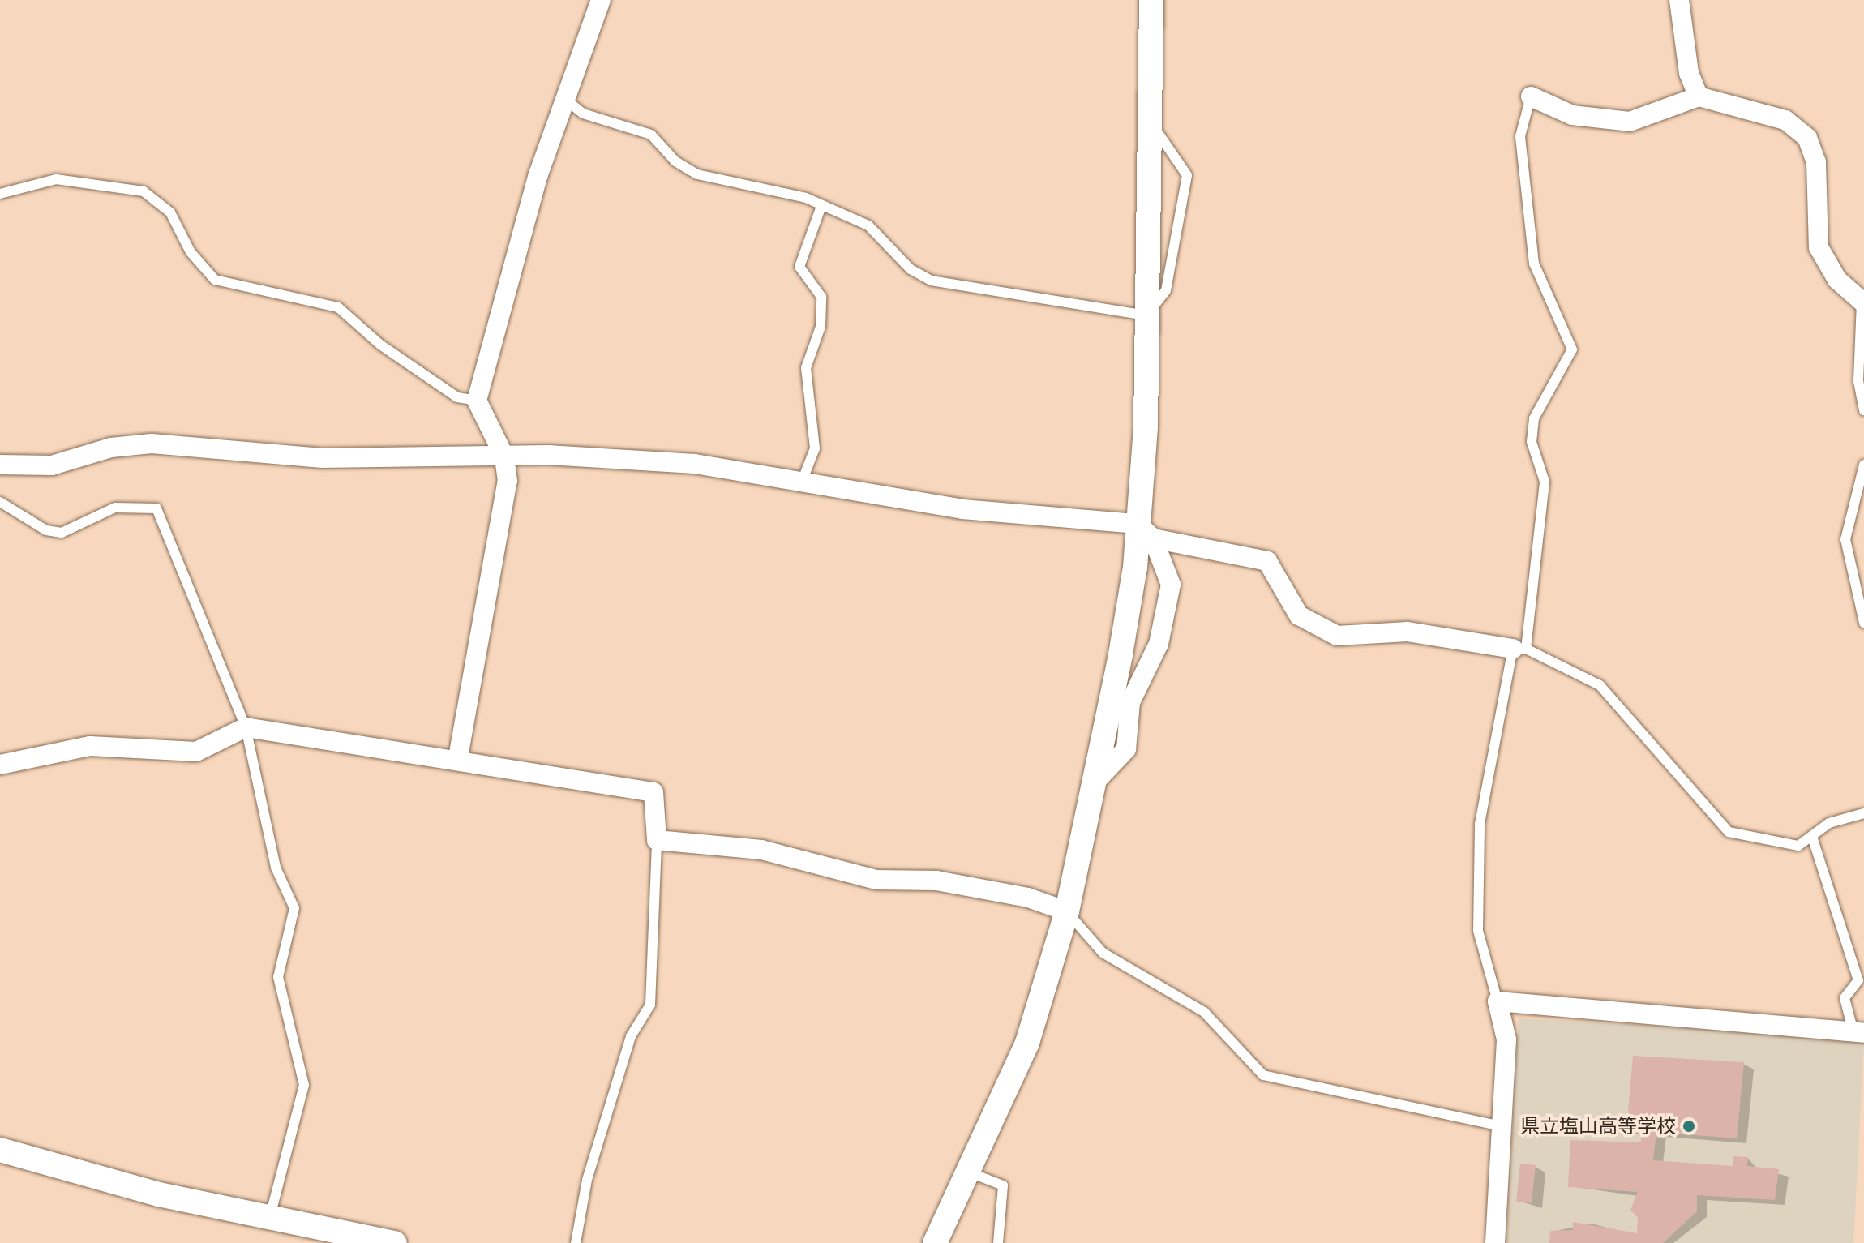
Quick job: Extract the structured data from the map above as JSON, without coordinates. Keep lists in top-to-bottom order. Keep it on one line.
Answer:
{"places":["県立塩山高等学校"]}
